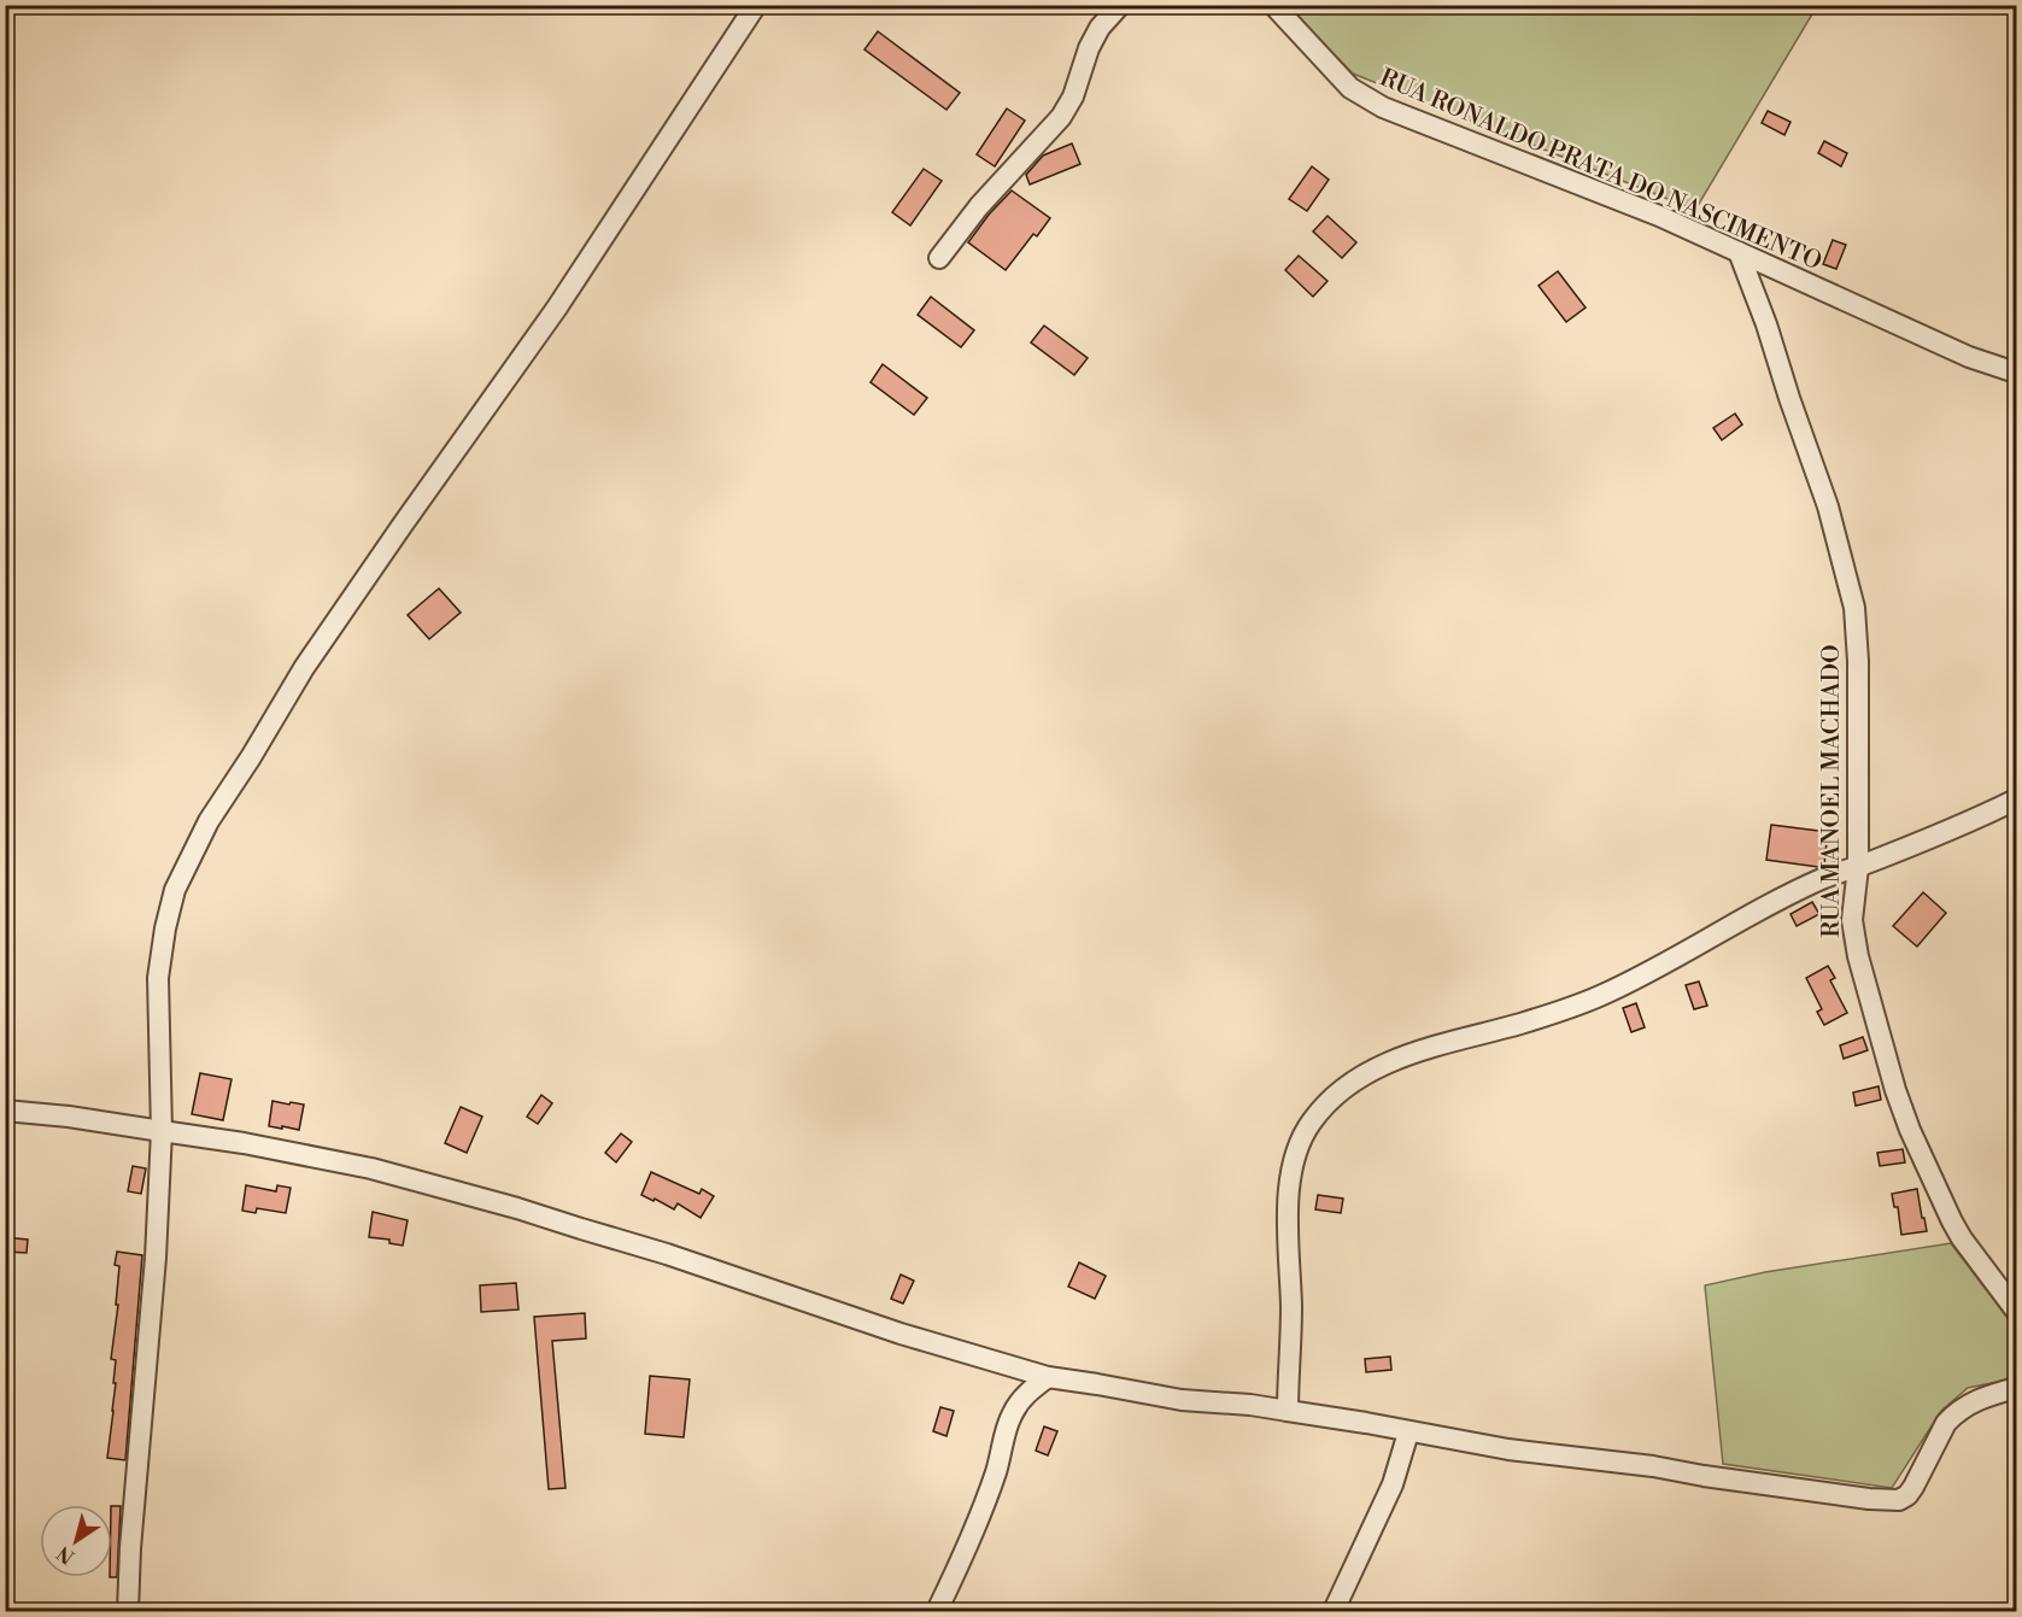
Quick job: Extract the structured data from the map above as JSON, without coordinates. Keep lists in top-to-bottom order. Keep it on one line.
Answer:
{"streets":{"street":["RUA RONALDO PRATA DO NASCIMENTO","RUA MANOEL MACHADO"]},"crossings":[["RUA RONALDO PRATA DO NASCIMENTO","RUA MANOEL MACHADO"]],"north":"bottom left"}
